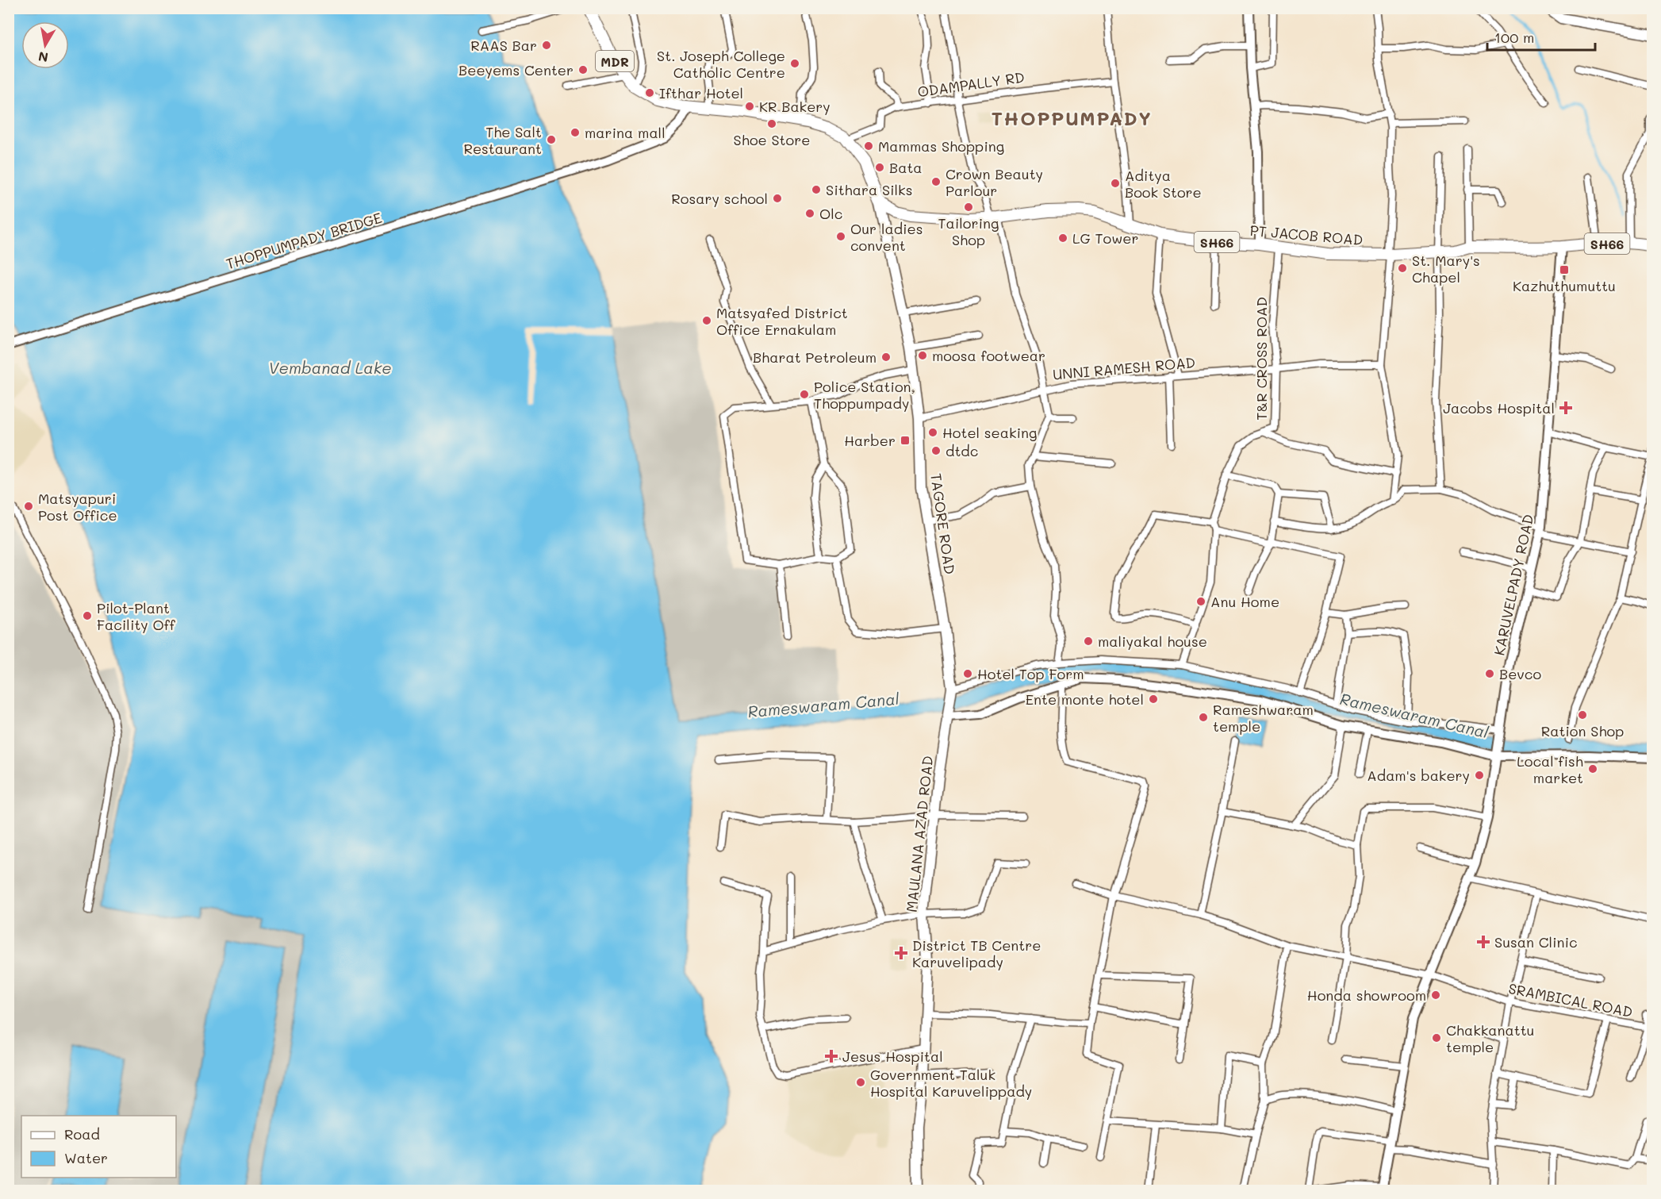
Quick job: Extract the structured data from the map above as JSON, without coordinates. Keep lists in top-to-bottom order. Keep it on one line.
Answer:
{"streets":{"main road":["MDR","PT JACOB ROAD","SH66","TAGORE ROAD","MAULANA AZAD ROAD"],"street":["ODAMPALLY RD","THOPPUMPADY BRIDGE","T&R CROSS ROAD","UNNI RAMESH ROAD","KARUVELPADY ROAD","SRAMBICAL ROAD"]},"crossings":[["MDR","ODAMPALLY RD"],["MDR","PT JACOB ROAD"],["MDR","THOPPUMPADY BRIDGE"],["MDR","TAGORE ROAD"],["PT JACOB ROAD","T&R CROSS ROAD"],["PT JACOB ROAD","TAGORE ROAD"],["PT JACOB ROAD","KARUVELPADY ROAD"],["T&R CROSS ROAD","UNNI RAMESH ROAD"],["UNNI RAMESH ROAD","TAGORE ROAD"],["TAGORE ROAD","MAULANA AZAD ROAD"],["KARUVELPADY ROAD","SRAMBICAL ROAD"]],"districts":["THOPPUMPADY"],"water":["Vembanad Lake","Rameswaram Canal"],"places":{"other":["RAAS Bar","St. Joseph College Catholic Centre","Beeyems Center","Ifthar Hotel","KR Bakery","Shoe Store","marina mall","The Salt Restaurant","Mammas Shopping","Bata","Crown Beauty Parlour","Aditya Book Store","Sithara Silks","Rosary school","Tailoring Shop","Olc","Our ladies convent","LG Tower","St. Mary's Chapel","Matsyafed District Office Ernakulam","moosa footwear","Bharat Petroleum","Police Station, Thoppumpady","Hotel seaking","dtdc","Matsyapuri Post Office","Anu Home","Pilot-Plant Facility Off","maliyakal house","Hotel Top Form","Bevco","Ente monte hotel","Ration Shop","Rameshwaram temple","Local fish market","Adam's bakery","Honda showroom","Chakkanattu temple","Government Taluk Hospital Karuvelippady"],"transit":["Kazhuthumuttu","Harber"],"health":["Jacobs Hospital","Susan Clinic","District TB Centre Karuvelipady","Jesus Hospital"]},"legend":["Road","Water"],"scale_bar":"100 m","north":"bottom"}
